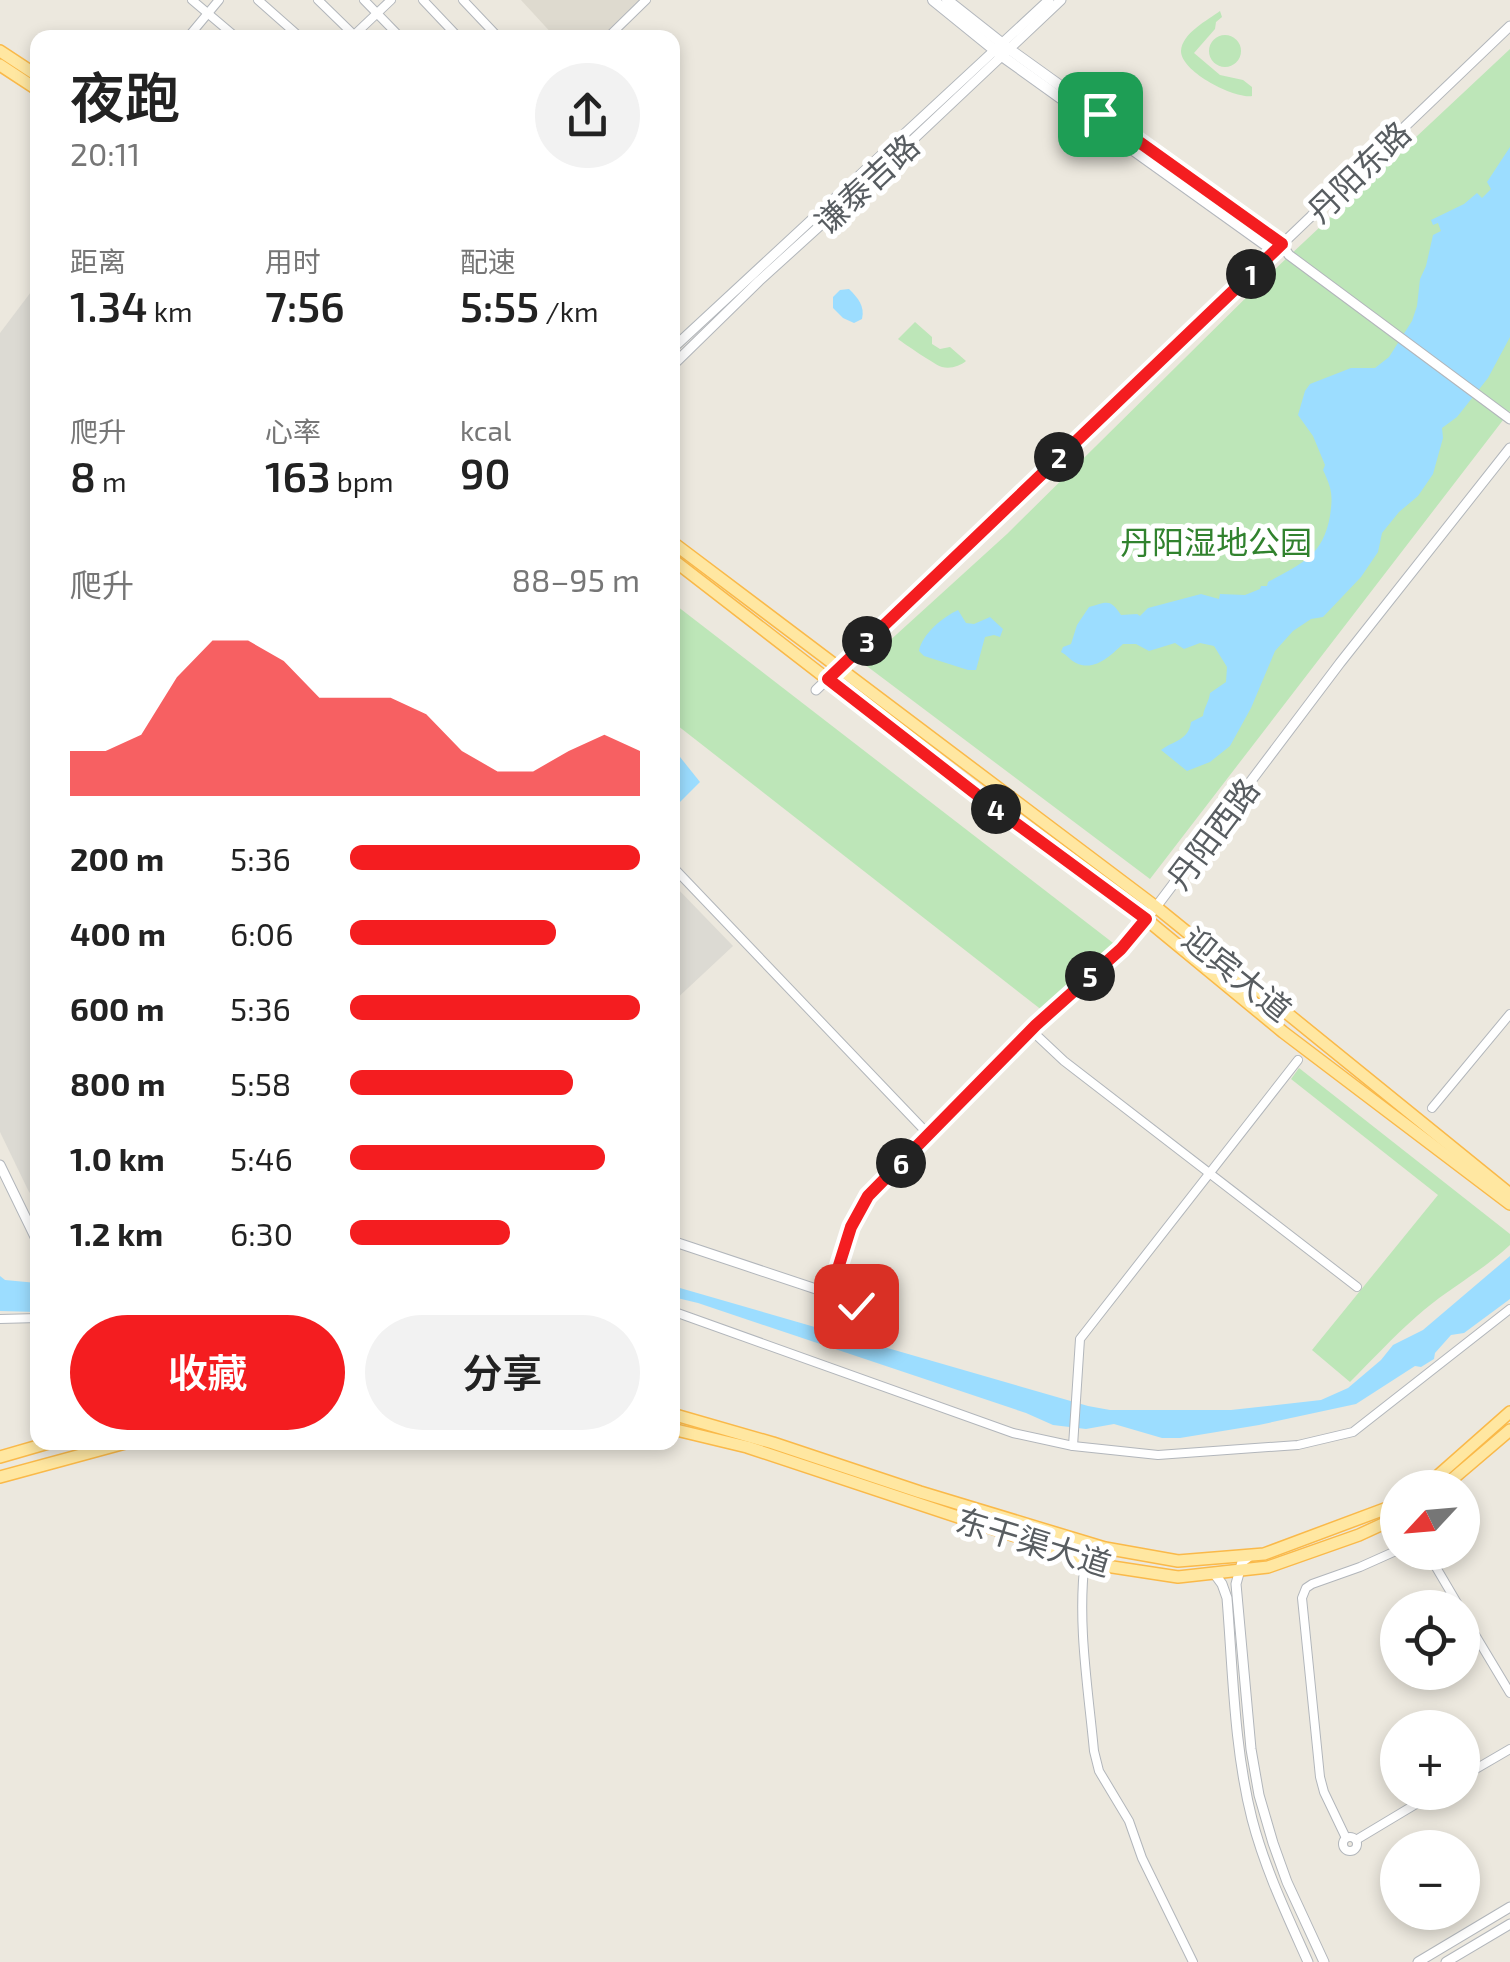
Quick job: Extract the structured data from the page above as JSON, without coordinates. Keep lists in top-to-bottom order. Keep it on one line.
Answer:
{"streets":{"main road":["迎宾大道","东干渠大道"],"street":["丹阳东路","谦泰吉路","丹阳西路"]},"crossings":[["丹阳东路","迎宾大道"],["丹阳西路","迎宾大道"]],"parks":["丹阳湿地公园"],"north":"bottom left","page":{"heading":["夜跑","20:11"],"stats":[["距离","1.34 km"],["用时","7:56"],["配速","5:55 /km"],["爬升","8 m"],["心率","163 bpm"],["kcal","90"]],"pins":["1","2","3","4","5","6"],"chart":["爬升","88–95 m"],"list":[{"name":"200 m","note":"5:36"},{"name":"400 m","note":"6:06"},{"name":"600 m","note":"5:36"},{"name":"800 m","note":"5:58"},{"name":"1.0 km","note":"5:46"},{"name":"1.2 km","note":"6:30"}],"buttons":["收藏","分享"],"map_buttons":["+","−"]}}
